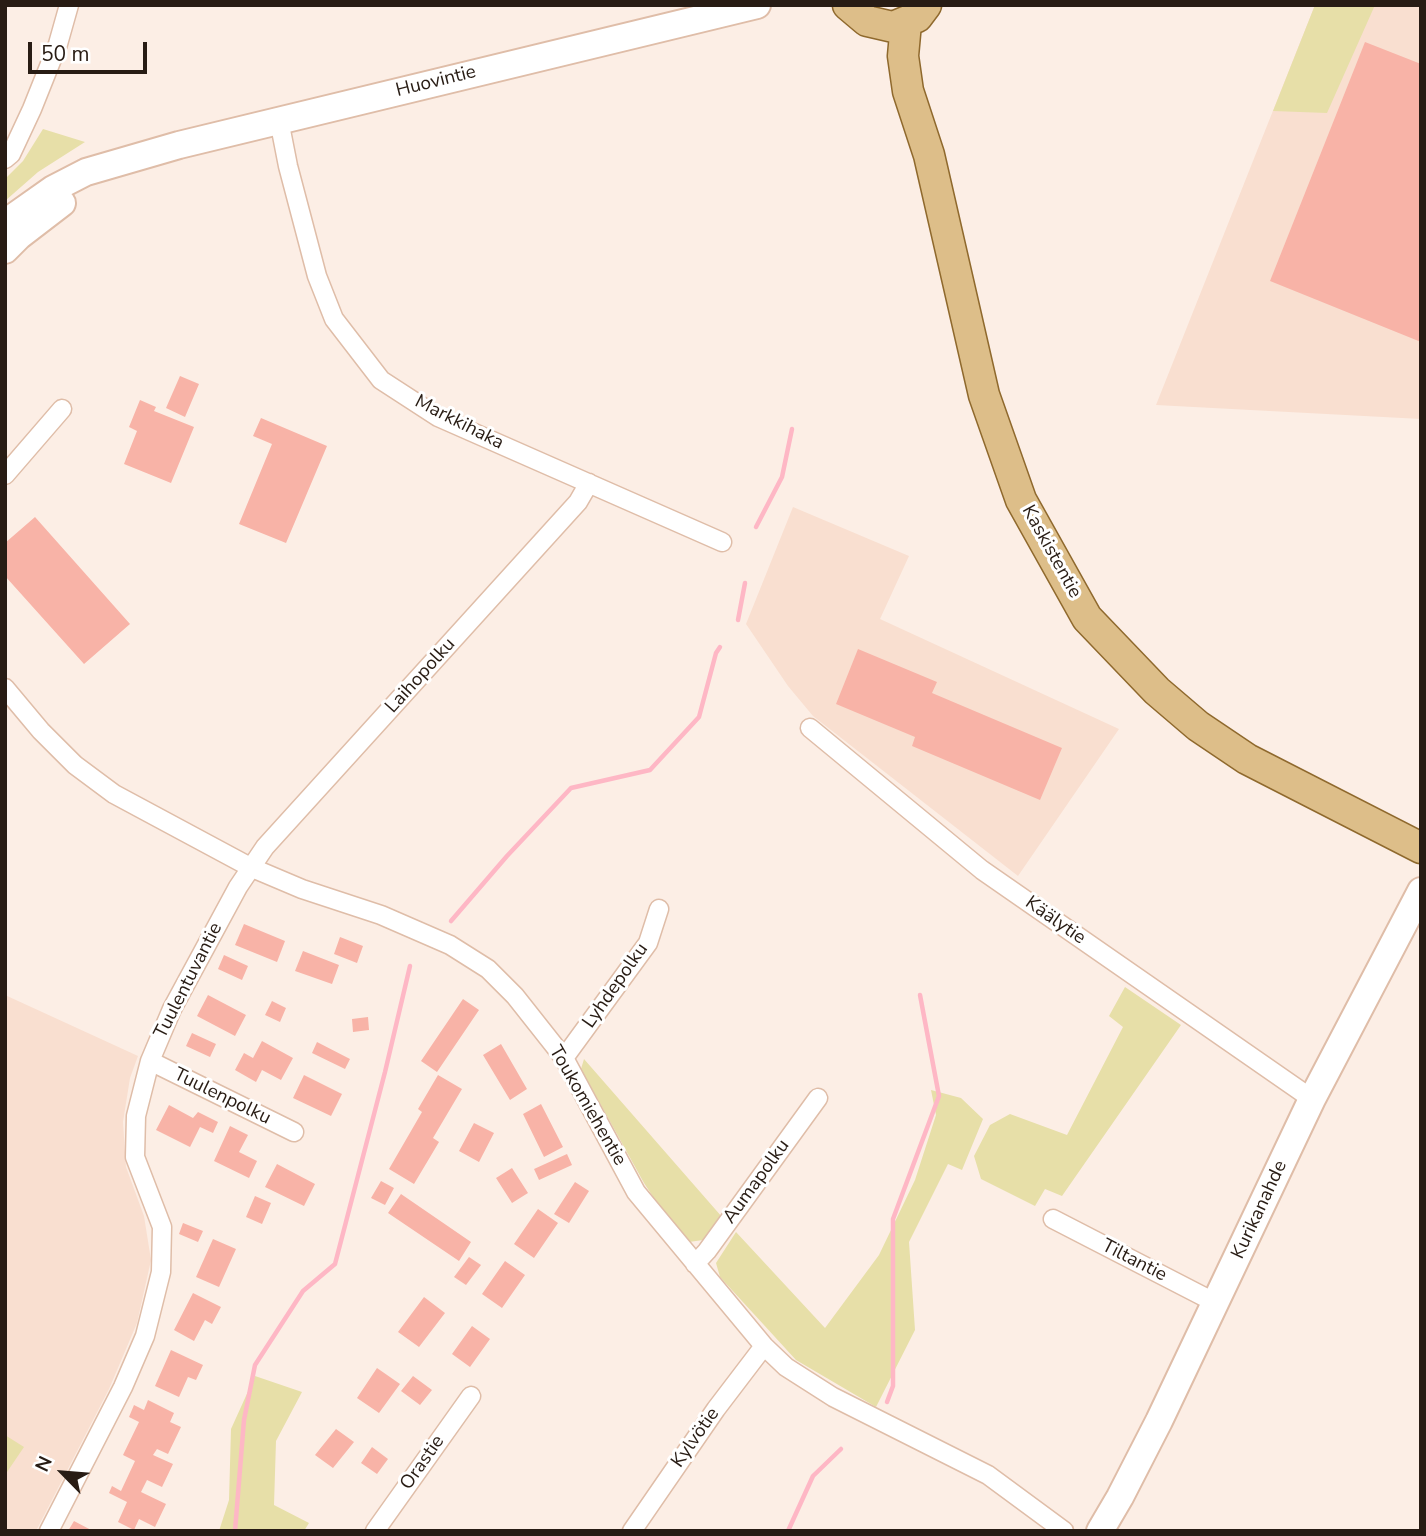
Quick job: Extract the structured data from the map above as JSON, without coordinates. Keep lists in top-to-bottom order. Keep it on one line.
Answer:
{"streets":{"main road":["Huovintie","Kaskistentie","Kurikanahde"],"street":["Markkihaka","Laihopolku","Käälytie","Tuulentuvantie","Lyhdepolku","Tuulenpolku","Toukomiehentie","Aumapolku","Tiltantie","Kylvötie","Orastie"]},"crossings":[["Huovintie","Markkihaka"],["Markkihaka","Laihopolku"],["Laihopolku","Tuulentuvantie"],["Laihopolku","Toukomiehentie"],["Käälytie","Kurikanahde"],["Tuulentuvantie","Tuulenpolku"],["Tuulentuvantie","Toukomiehentie"],["Lyhdepolku","Toukomiehentie"],["Toukomiehentie","Aumapolku"],["Toukomiehentie","Kylvötie"],["Kurikanahde","Tiltantie"]],"scale_bar":"50 m","north":"top left"}
